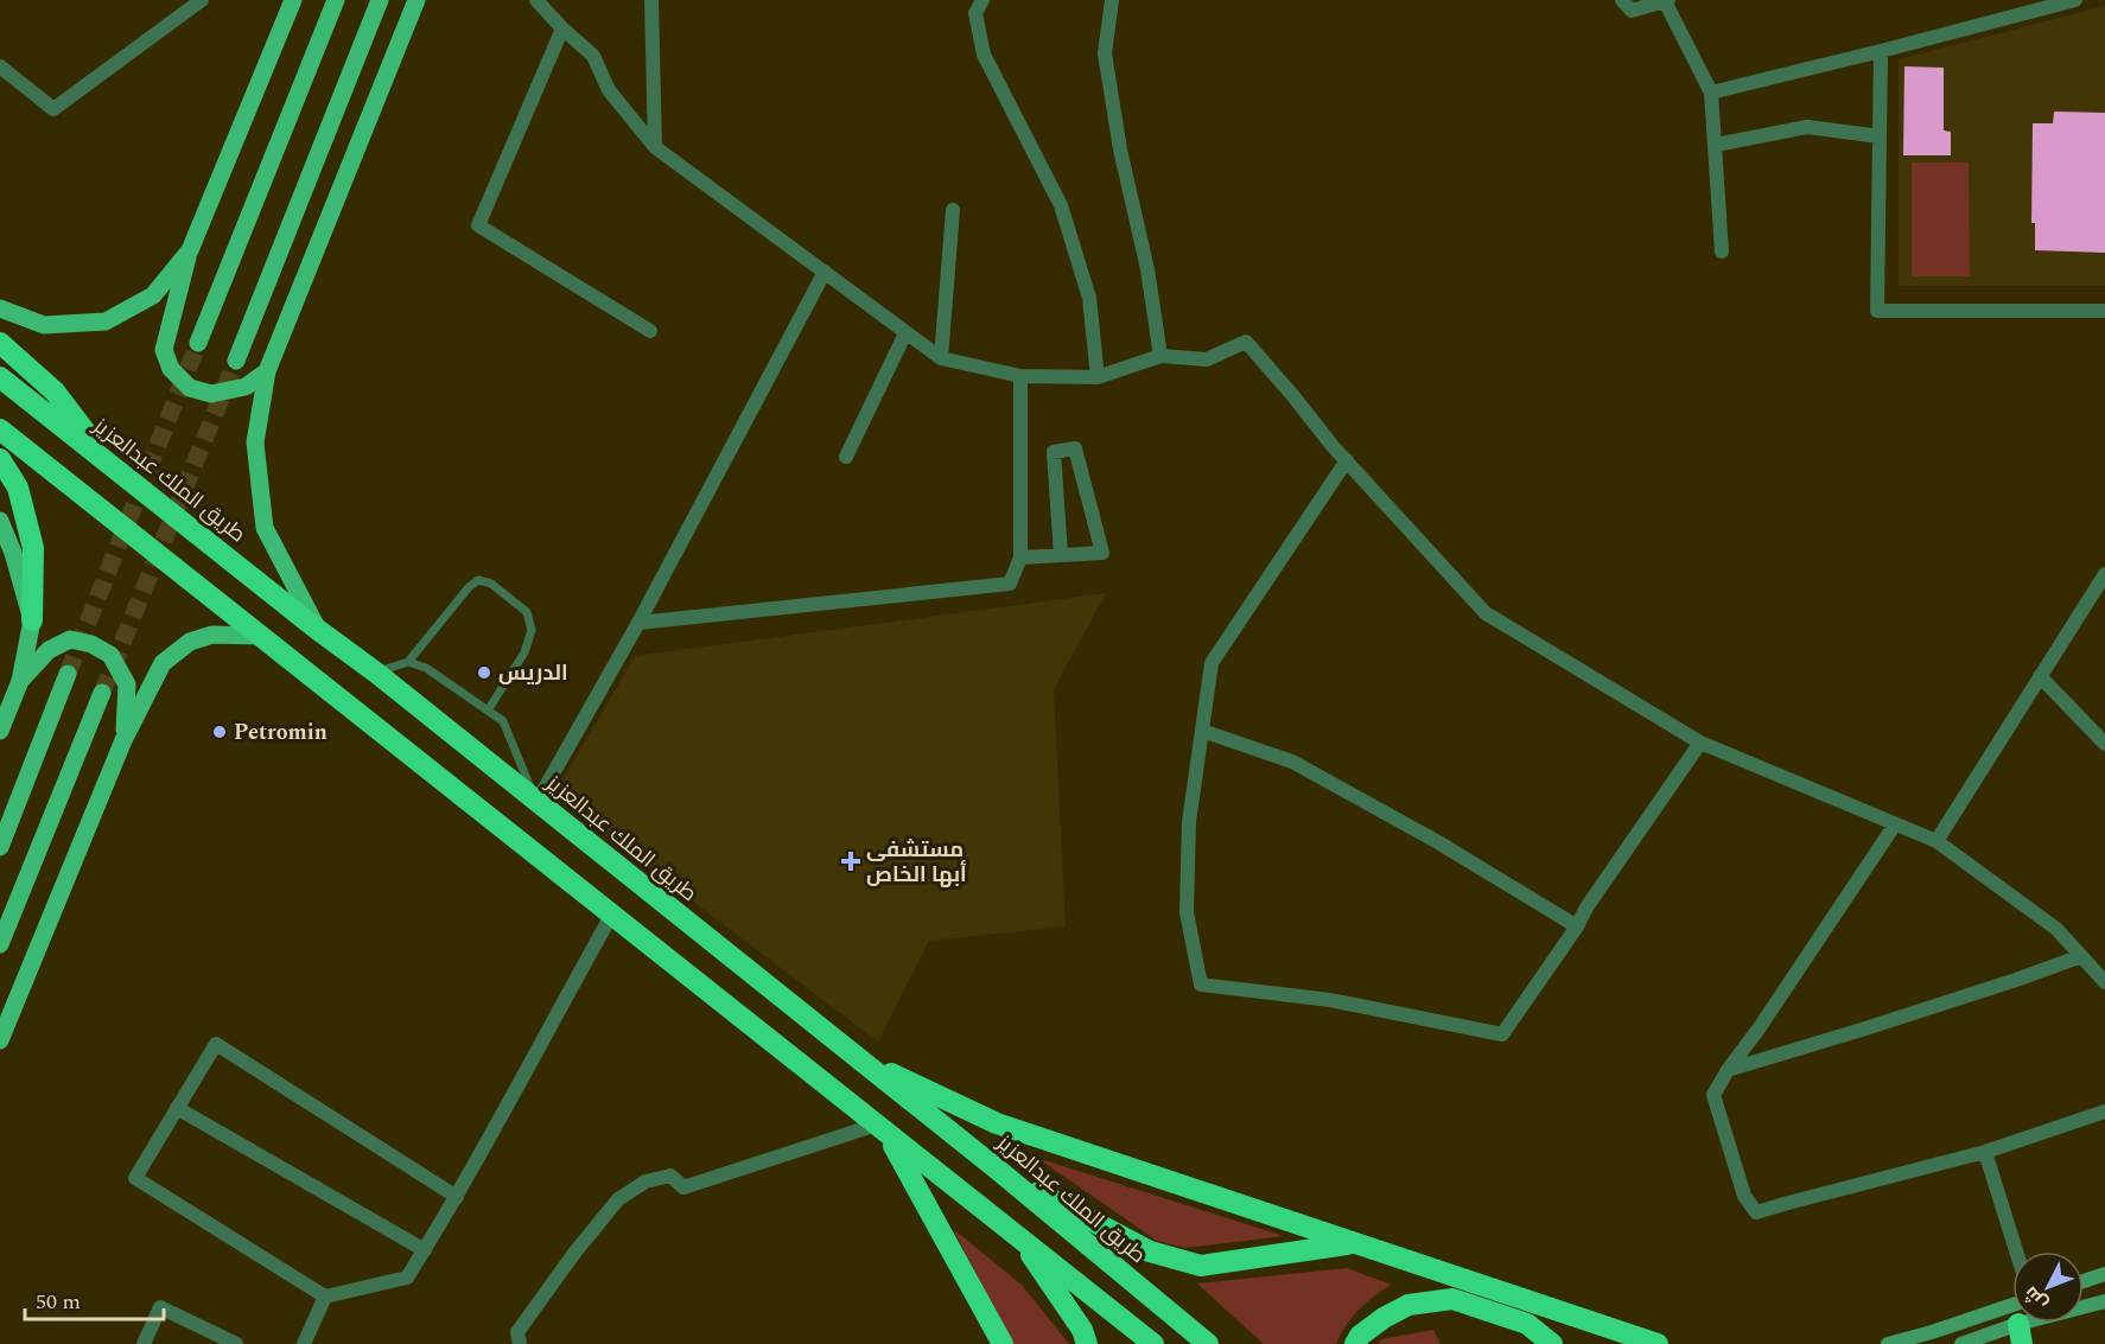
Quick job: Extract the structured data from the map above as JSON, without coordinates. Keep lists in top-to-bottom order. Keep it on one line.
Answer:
{"streets":{"highway":["طريق الملك عبدالعزيز"]},"places":{"other":["الدريس","Petromin"],"health":["مستشفى أبها الخاص"]},"scale_bar":"50 m","north":"bottom left"}
